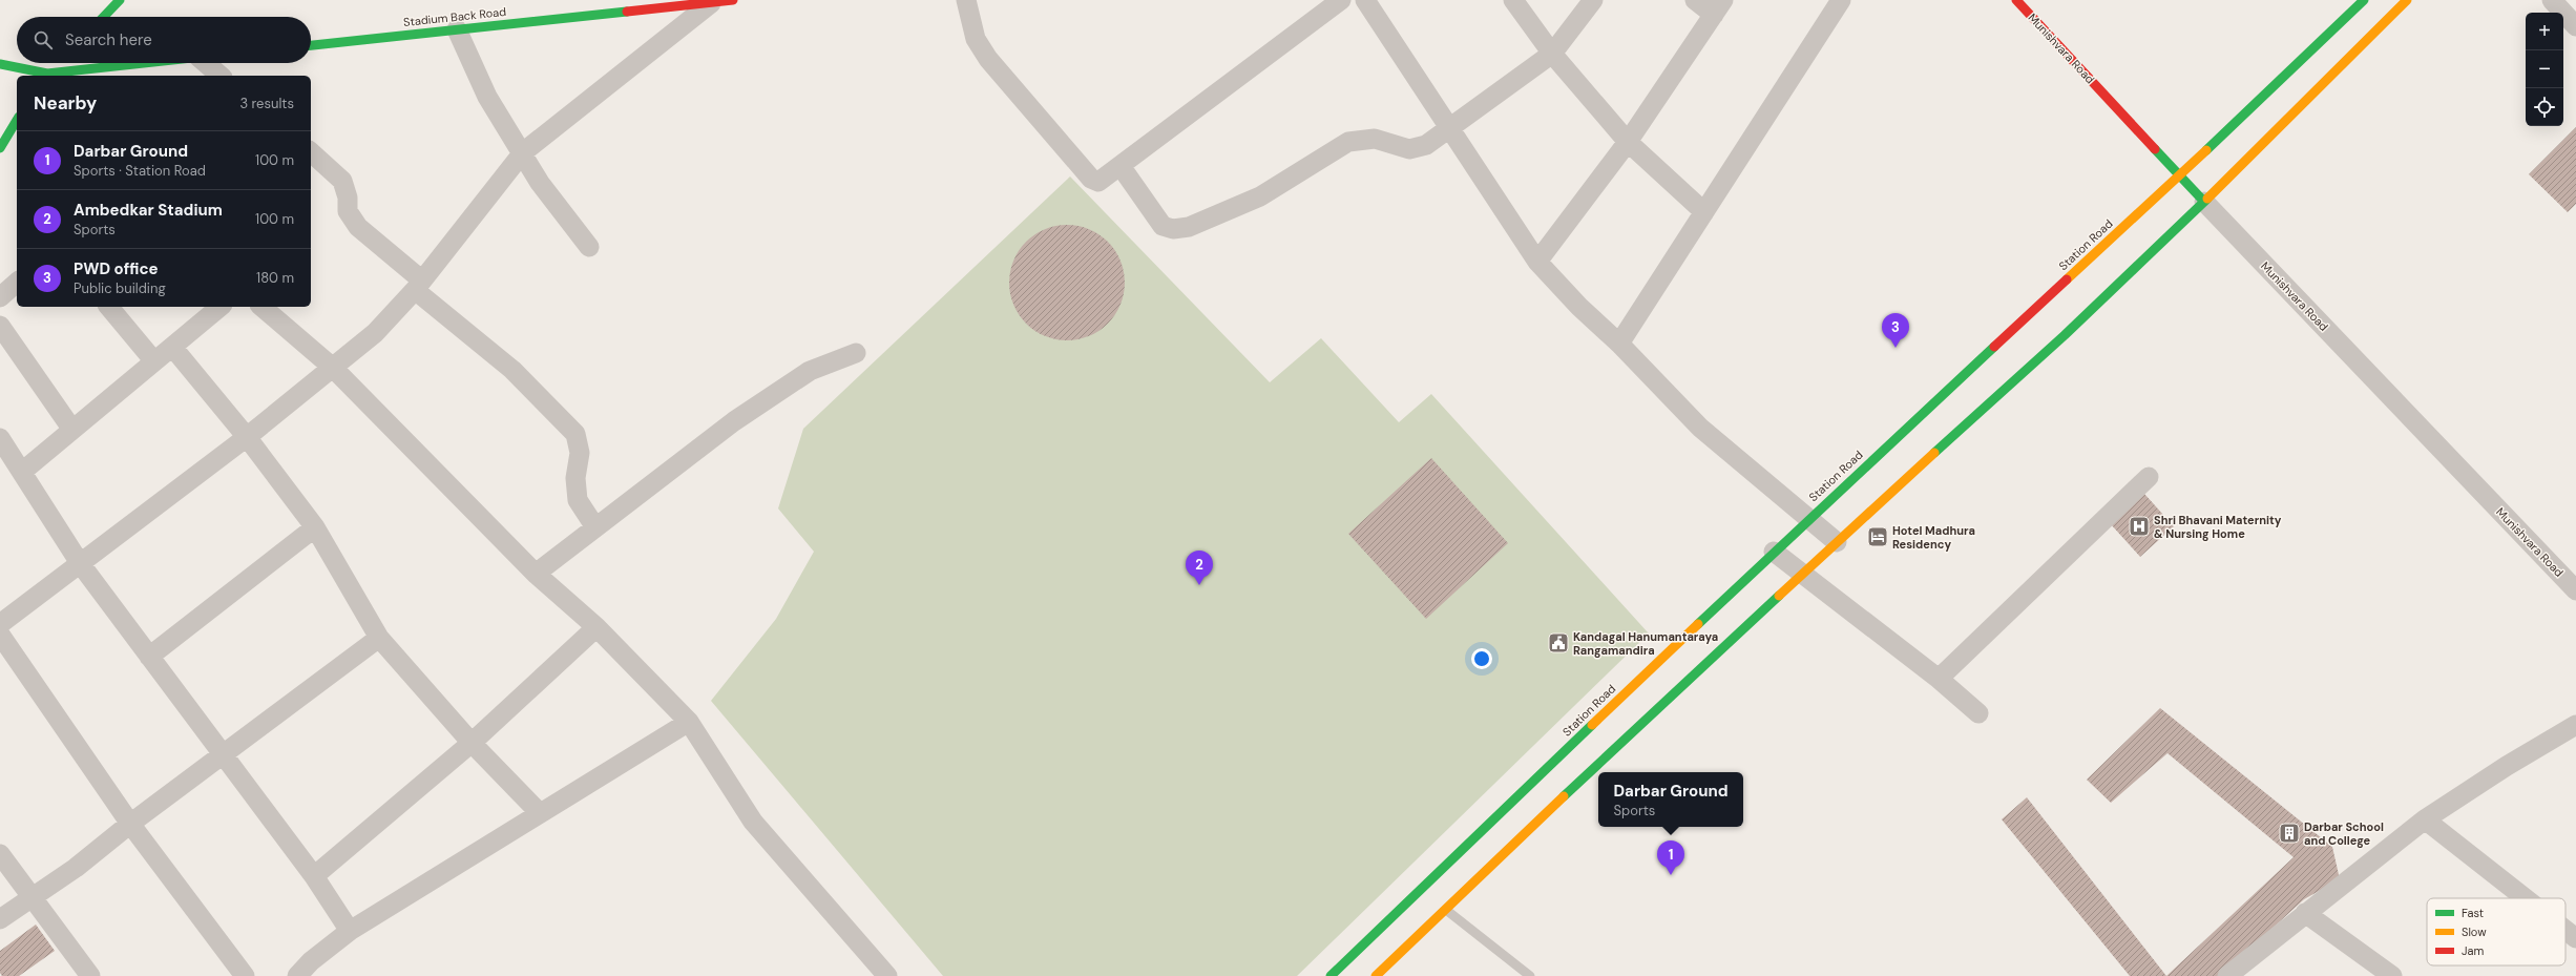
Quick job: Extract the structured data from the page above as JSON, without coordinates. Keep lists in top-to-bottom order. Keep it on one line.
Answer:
{"streets":{"main road":["Stadium Back Road","Munishvara Road","Station Road"]},"crossings":[["Munishvara Road","Station Road"]],"places":{"hospital":["Shri Bhavani Maternity & Nursing Home"],"hotel":["Hotel Madhura Residency"],"public building":["Kandagal Hanumantaraya Rangamandira"],"building":["Darbar School and College"]},"legend":["Fast","Slow","Jam"],"page":{"map_buttons":["+","−"],"search":"Search here","heading":["Nearby","3 results"],"list":[{"mark":"1","name":"Darbar Ground","note":"Sports · Station Road","value":"100 m"},{"mark":"2","name":"Ambedkar Stadium","note":"Sports","value":"100 m"},{"mark":"3","name":"PWD office","note":"Public building","value":"180 m"}],"pins":["3","2","1"],"popup":["Darbar Ground","Sports"]}}
